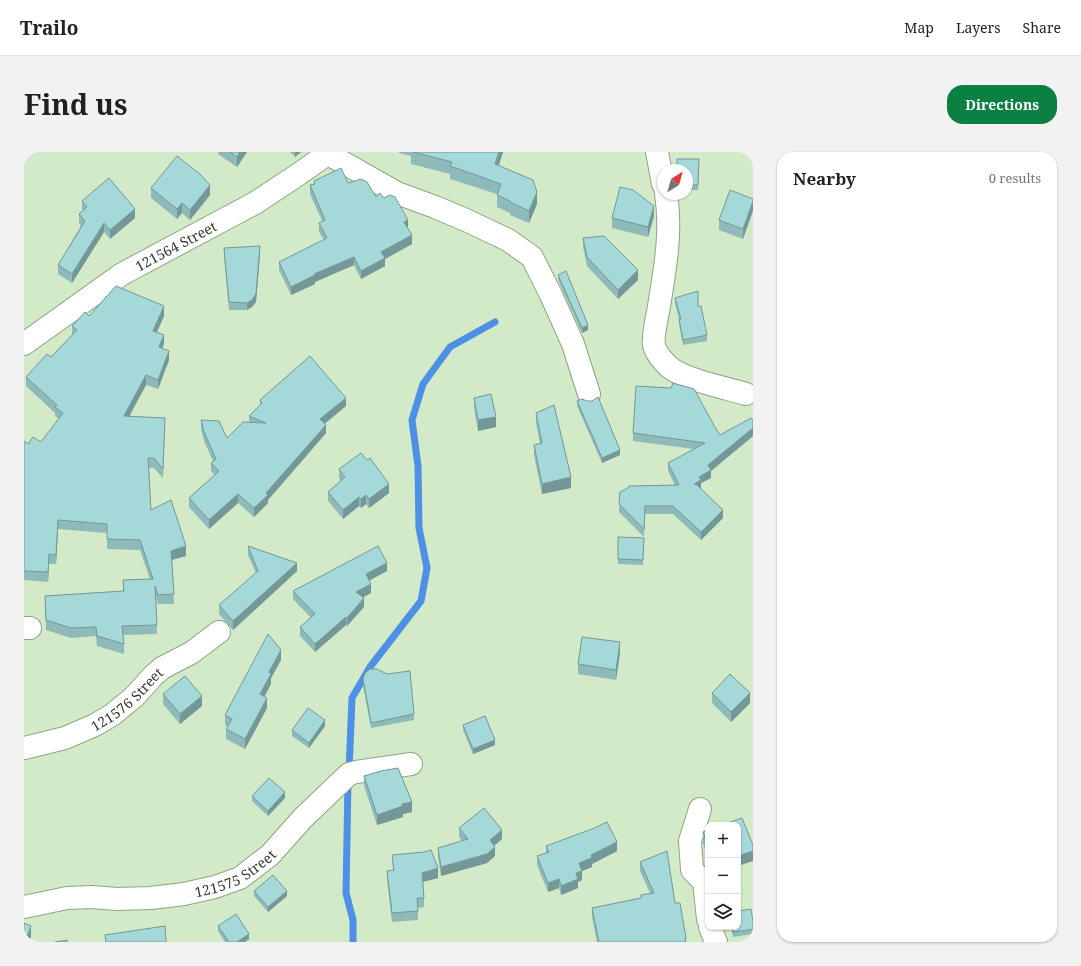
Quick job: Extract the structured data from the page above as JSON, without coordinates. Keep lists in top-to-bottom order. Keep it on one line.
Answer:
{"streets":{"street":["121564 Street","121576 Street","121575 Street"]},"north":"top right","page":{"header":"Trailo","nav":["Map","Layers","Share"],"title":"Find us","buttons":"Directions","heading":["Nearby","0 results"],"map_buttons":["+","−"]}}
